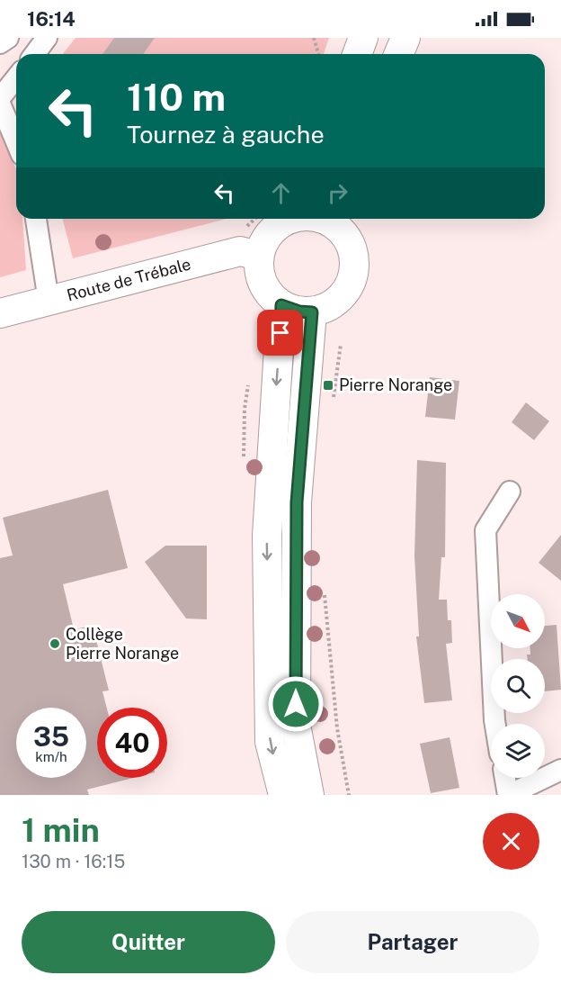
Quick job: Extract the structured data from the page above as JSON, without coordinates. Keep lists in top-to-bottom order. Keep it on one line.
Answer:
{"streets":{"street":["Route de Trébale"]},"places":{"transit":["Pierre Norange"],"other":["Collège Pierre Norange"]},"north":"bottom right","page":{"status":"16:14","turn":["110 m","Tournez à gauche"],"speed":"35 km/h","limit":"40","heading":["1 min","130 m · 16:15"],"buttons":["Quitter","Partager"]}}
